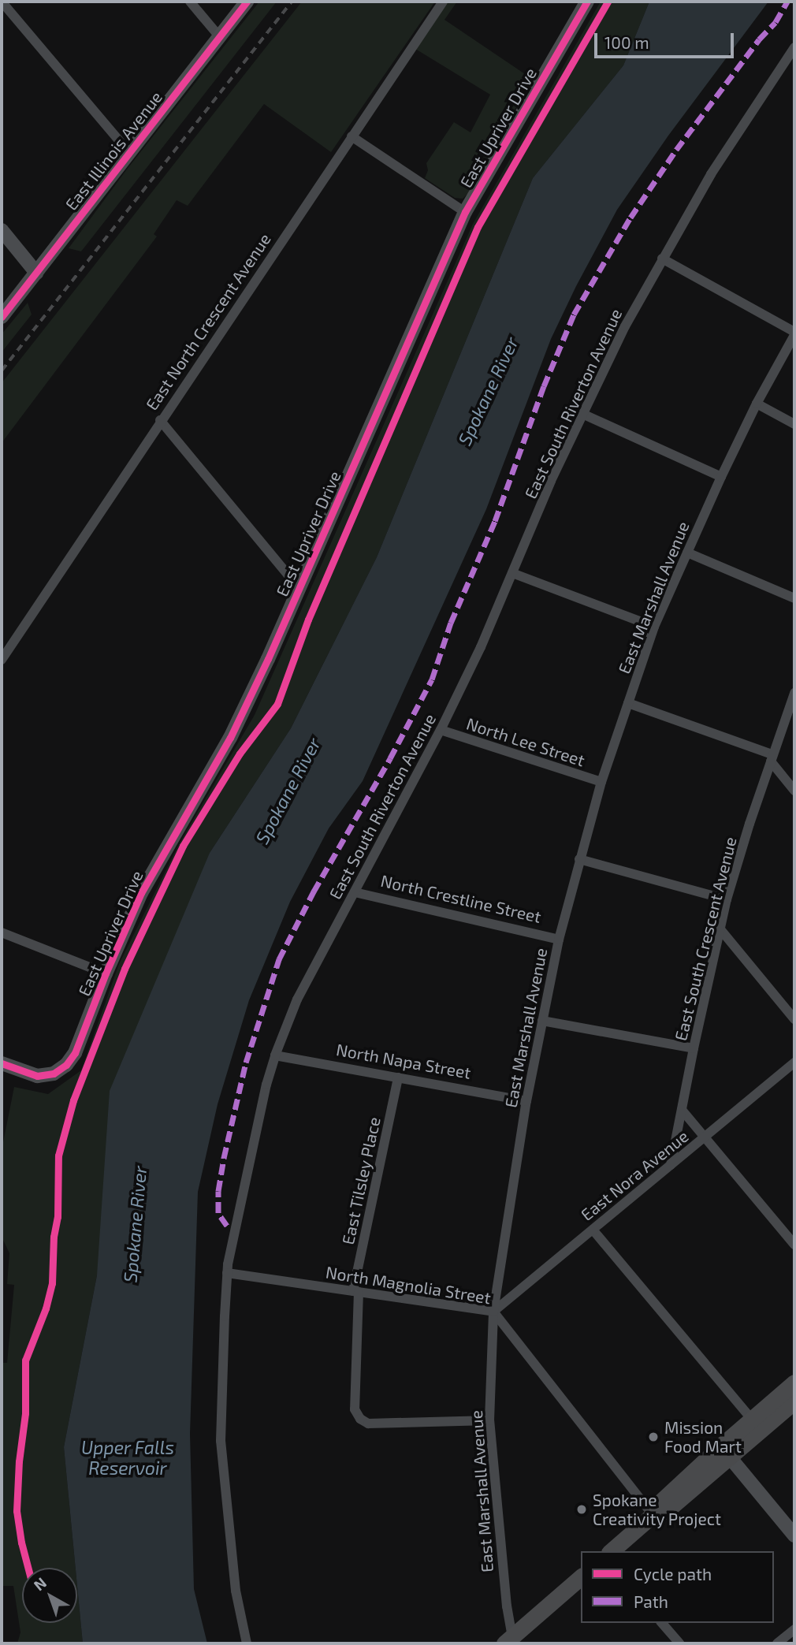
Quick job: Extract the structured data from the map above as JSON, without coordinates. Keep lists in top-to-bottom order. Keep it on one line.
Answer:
{"streets":{"street":["East Upriver Drive","East Illinois Avenue","East North Crescent Avenue","East South Riverton Avenue","East Marshall Avenue","North Lee Street","North Crestline Street","East South Crescent Avenue","North Napa Street","East Nora Avenue","East Tilsley Place","North Magnolia Street"]},"crossings":[["East South Riverton Avenue","North Lee Street"],["East South Riverton Avenue","North Crestline Street"],["East South Riverton Avenue","North Napa Street"],["East South Riverton Avenue","North Magnolia Street"],["East Marshall Avenue","North Lee Street"],["East Marshall Avenue","North Crestline Street"],["East Marshall Avenue","North Napa Street"],["East Marshall Avenue","East Nora Avenue"],["East Marshall Avenue","East Tilsley Place"],["East Marshall Avenue","North Magnolia Street"],["East South Crescent Avenue","East Nora Avenue"],["North Napa Street","East Tilsley Place"],["East Nora Avenue","North Magnolia Street"],["East Tilsley Place","North Magnolia Street"]],"water":["Spokane River","Upper Falls Reservoir"],"places":["Mission Food Mart","Spokane Creativity Project"],"legend":["Cycle path","Path"],"scale_bar":"100 m","north":"top left"}
